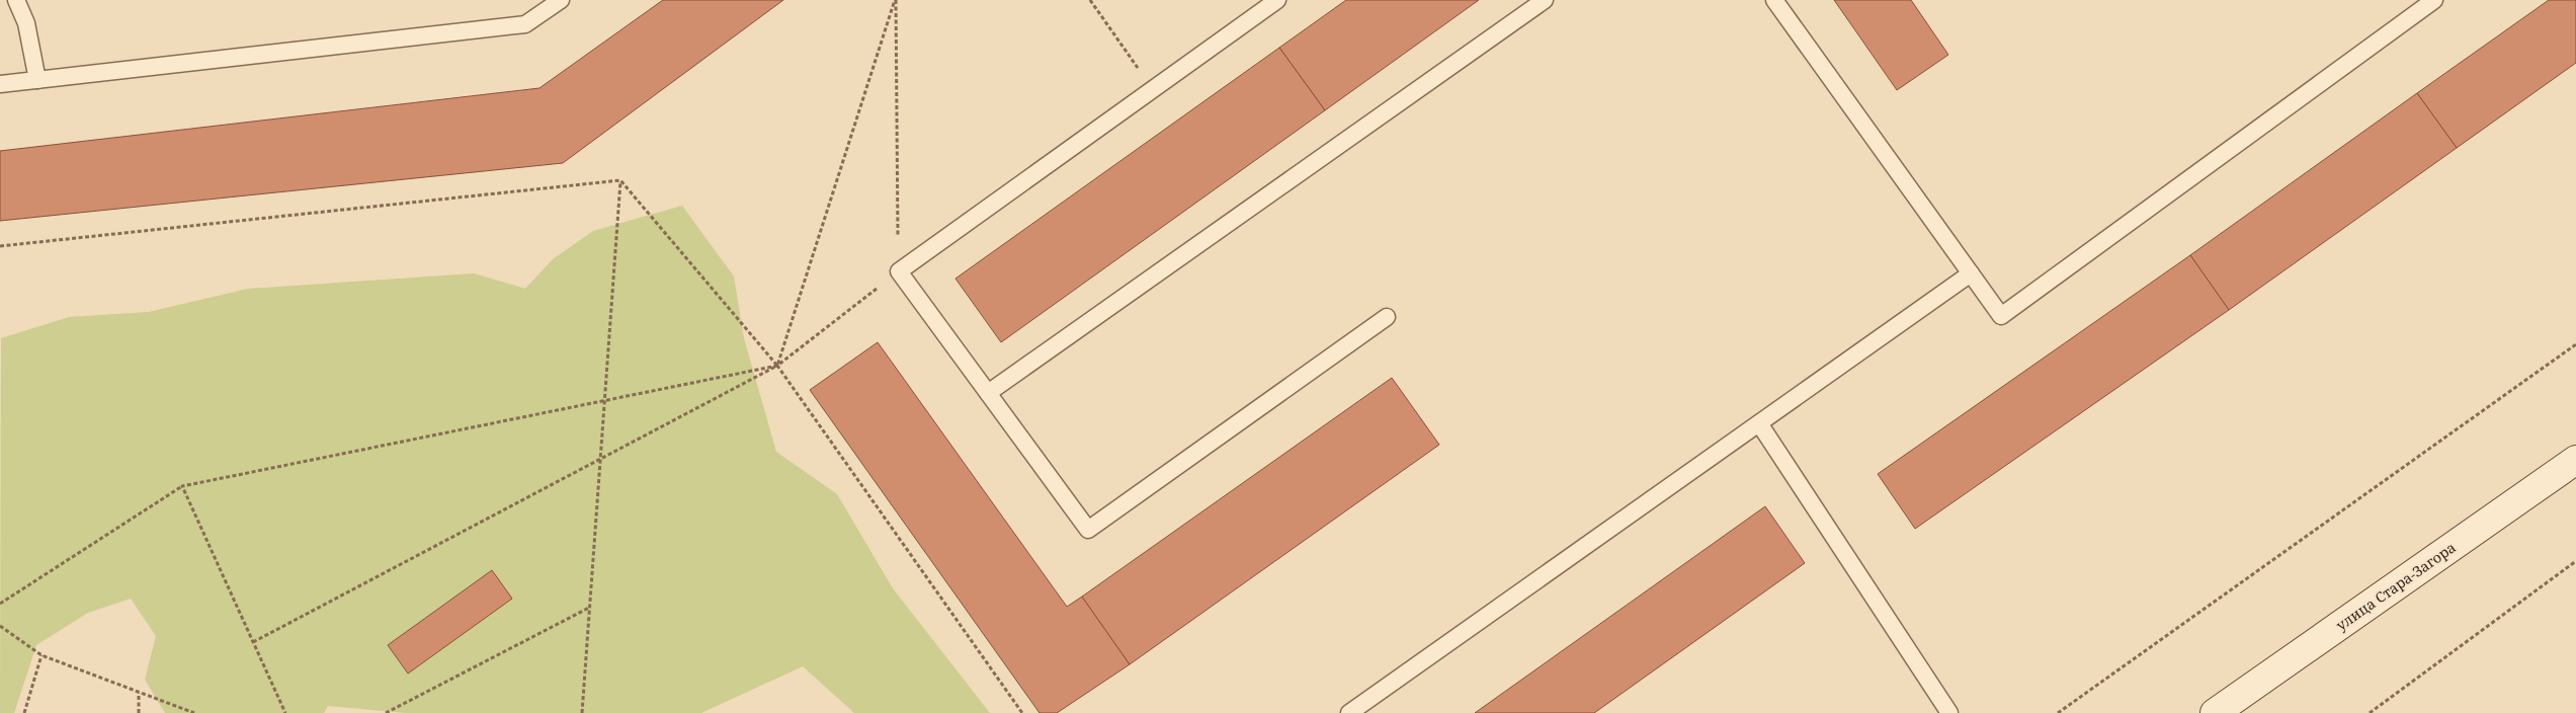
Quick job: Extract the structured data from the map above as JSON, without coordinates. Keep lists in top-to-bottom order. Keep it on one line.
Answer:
{"streets":{"main road":["улица Стара-Загора"]}}
